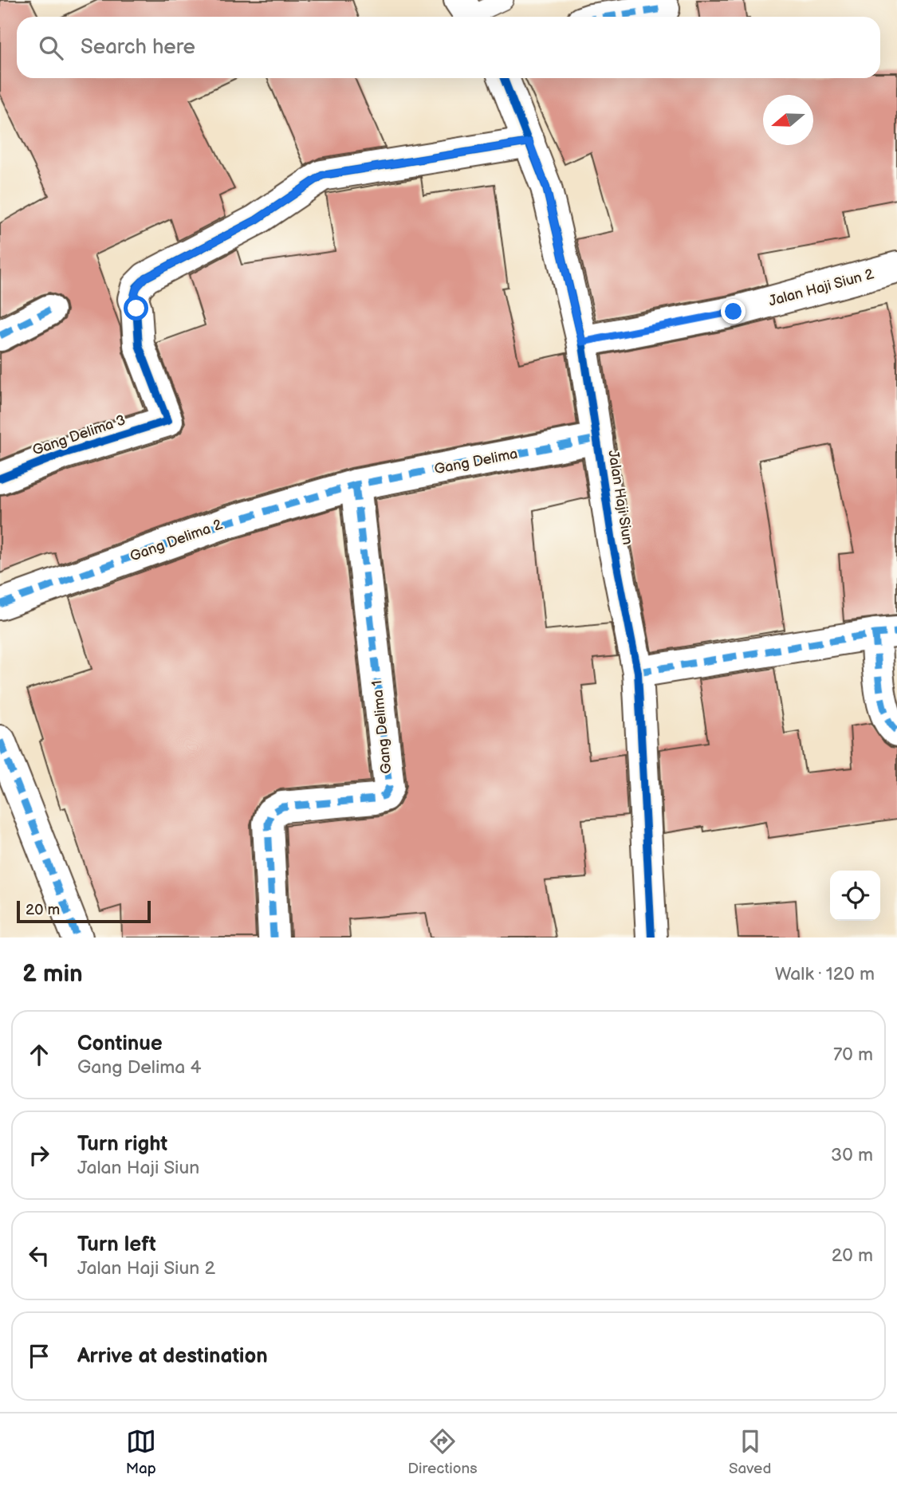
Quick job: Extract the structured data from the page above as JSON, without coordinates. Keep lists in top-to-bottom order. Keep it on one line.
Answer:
{"streets":{"street":["Jalan Haji Siun 2","Gang Delima 3","Gang Delima","Jalan Haji Siun","Gang Delima 2","Gang Delima 1"]},"crossings":[["Jalan Haji Siun 2","Jalan Haji Siun"],["Gang Delima 3","Jalan Haji Siun"],["Gang Delima","Jalan Haji Siun"],["Gang Delima","Gang Delima 2"],["Gang Delima","Gang Delima 1"],["Gang Delima 2","Gang Delima 1"]],"scale_bar":"20 m","north":"left","page":{"search":"Search here","scale":"20 m","heading":["2 min","Walk · 120 m"],"list":[["Continue","Gang Delima 4","70 m"],["Turn right","Jalan Haji Siun","30 m"],["Turn left","Jalan Haji Siun 2","20 m"],"Arrive at destination"],"nav":["Map","Directions","Saved"]}}
